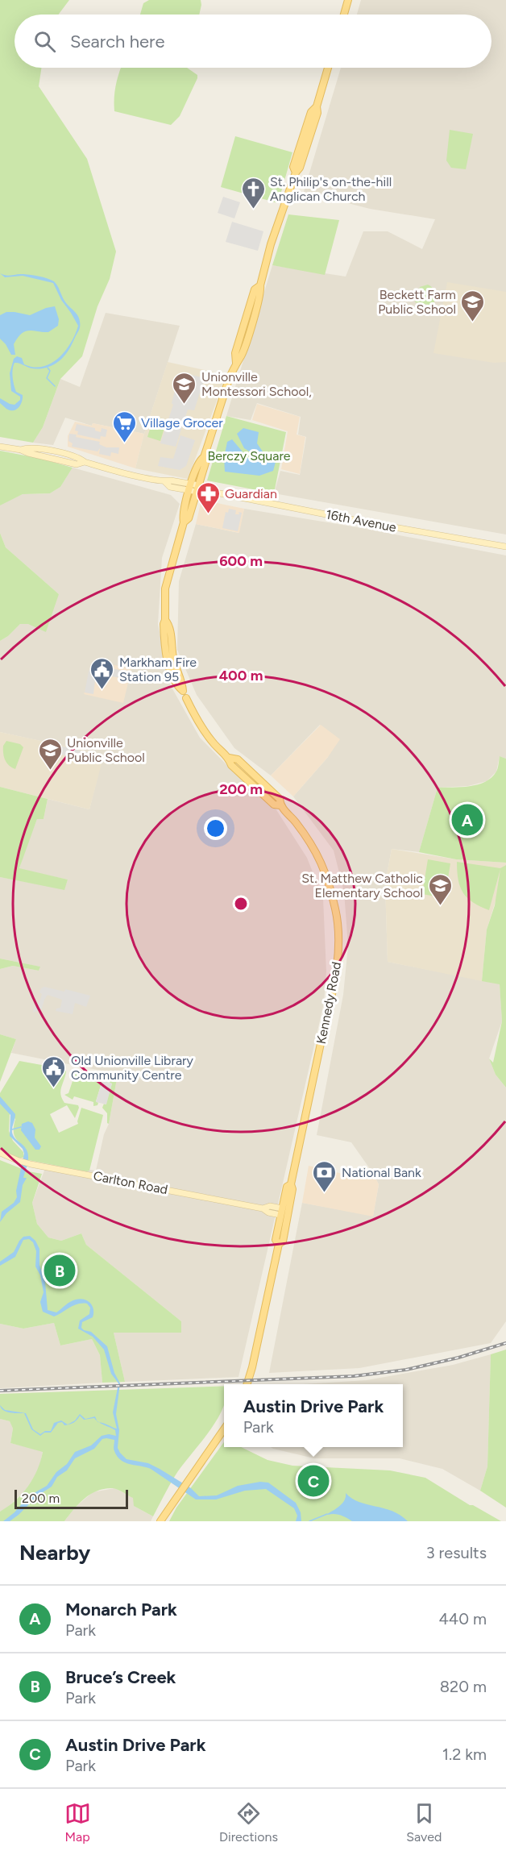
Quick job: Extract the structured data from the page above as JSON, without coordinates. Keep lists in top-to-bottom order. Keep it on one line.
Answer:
{"streets":{"main road":["16th Avenue","Kennedy Road","Carlton Road"]},"crossings":[["16th Avenue","Kennedy Road"],["Kennedy Road","Carlton Road"]],"parks":["Berczy Square"],"places":{"church":["St. Philip's on-the-hill Anglican Church"],"school or university":["Beckett Farm Public School","Unionville Montessori School,","Unionville Public School","St. Matthew Catholic Elementary School"],"supermarket":["Village Grocer"],"pharmacy":["Guardian"],"public building":["Markham Fire Station 95","Old Unionville Library Community Centre"],"bank":["National Bank"]},"scale_bar":"200 m","page":{"search":"Search here","pins":["A","B","C"],"popup":["Austin Drive Park","Park"],"scale":"200 m","heading":["Nearby","3 results"],"list":[{"mark":"A","name":"Monarch Park","note":"Park","value":"440 m"},{"mark":"B","name":"Bruce’s Creek","note":"Park","value":"820 m"},{"mark":"C","name":"Austin Drive Park","note":"Park","value":"1.2 km"}],"nav":["Map","Directions","Saved"]},"rings":["600 m","400 m","200 m"]}
